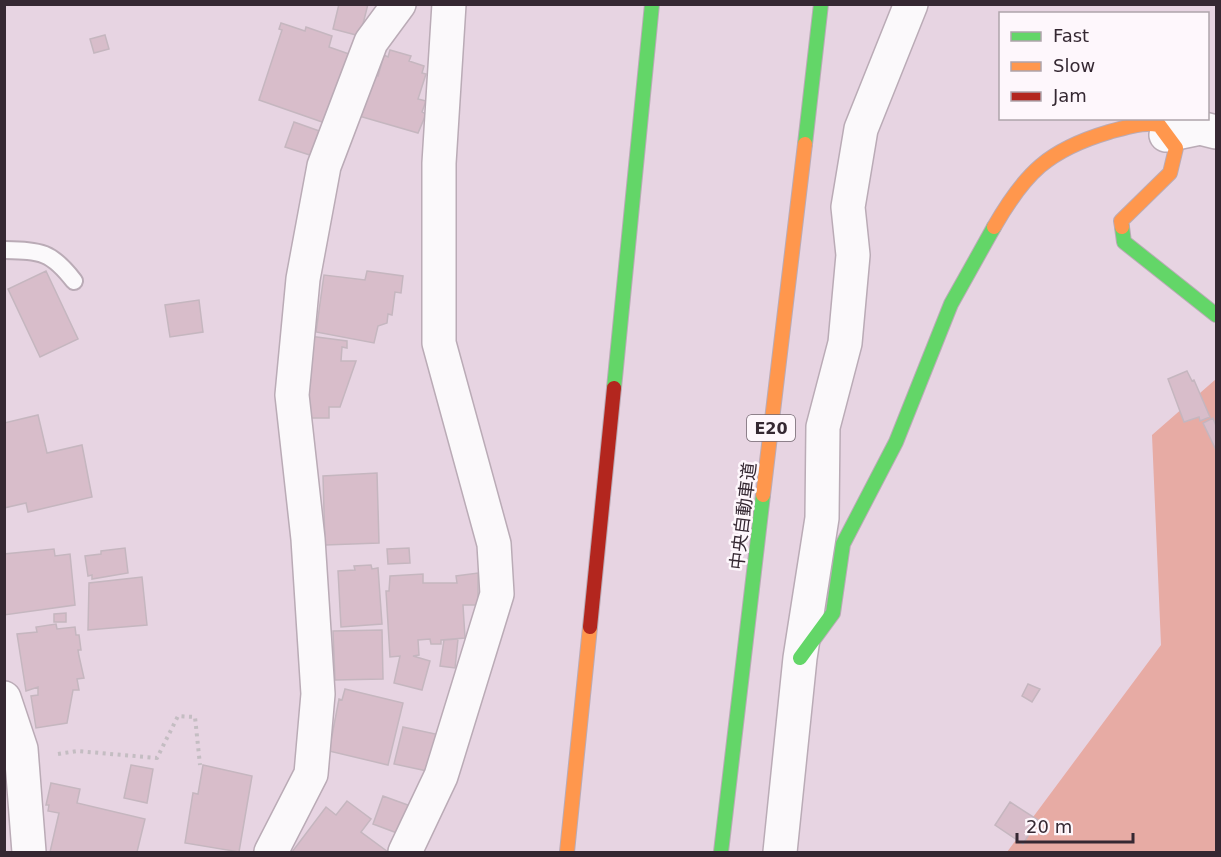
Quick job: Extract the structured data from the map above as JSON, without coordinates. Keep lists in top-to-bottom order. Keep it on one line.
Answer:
{"streets":{"main road":["E20","中央自動車道"]},"legend":["Fast","Slow","Jam"],"scale_bar":"20 m"}
